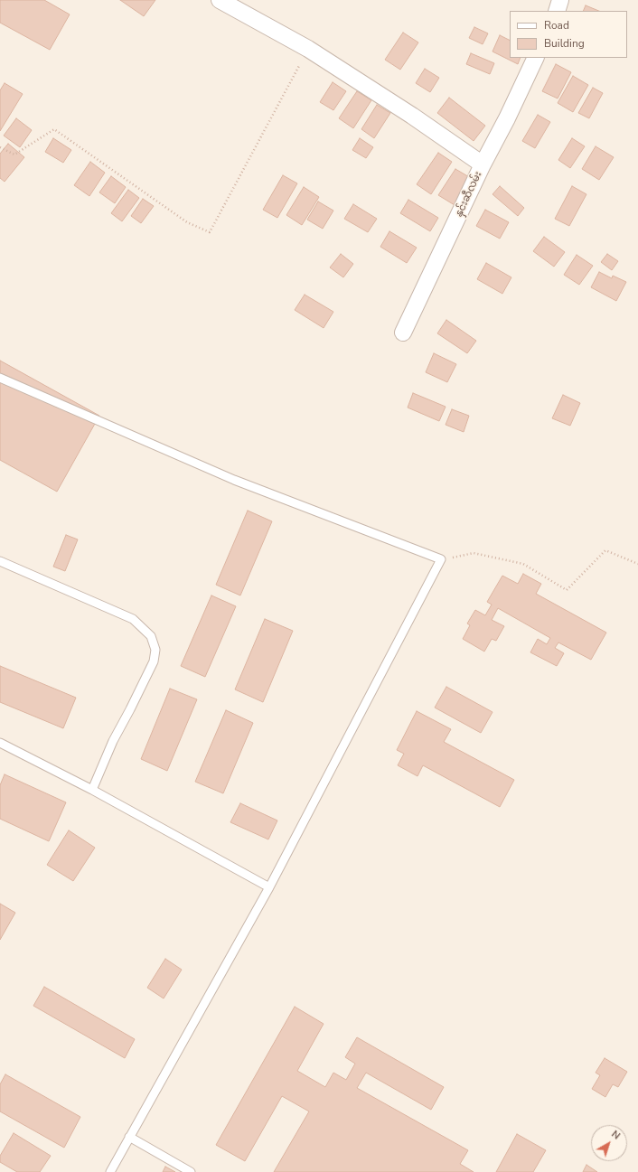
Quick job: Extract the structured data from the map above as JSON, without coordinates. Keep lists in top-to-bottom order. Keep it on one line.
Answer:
{"streets":{"street":["နှင်းဆီလမ်း"]},"legend":["Road","Building"],"north":"top right"}
